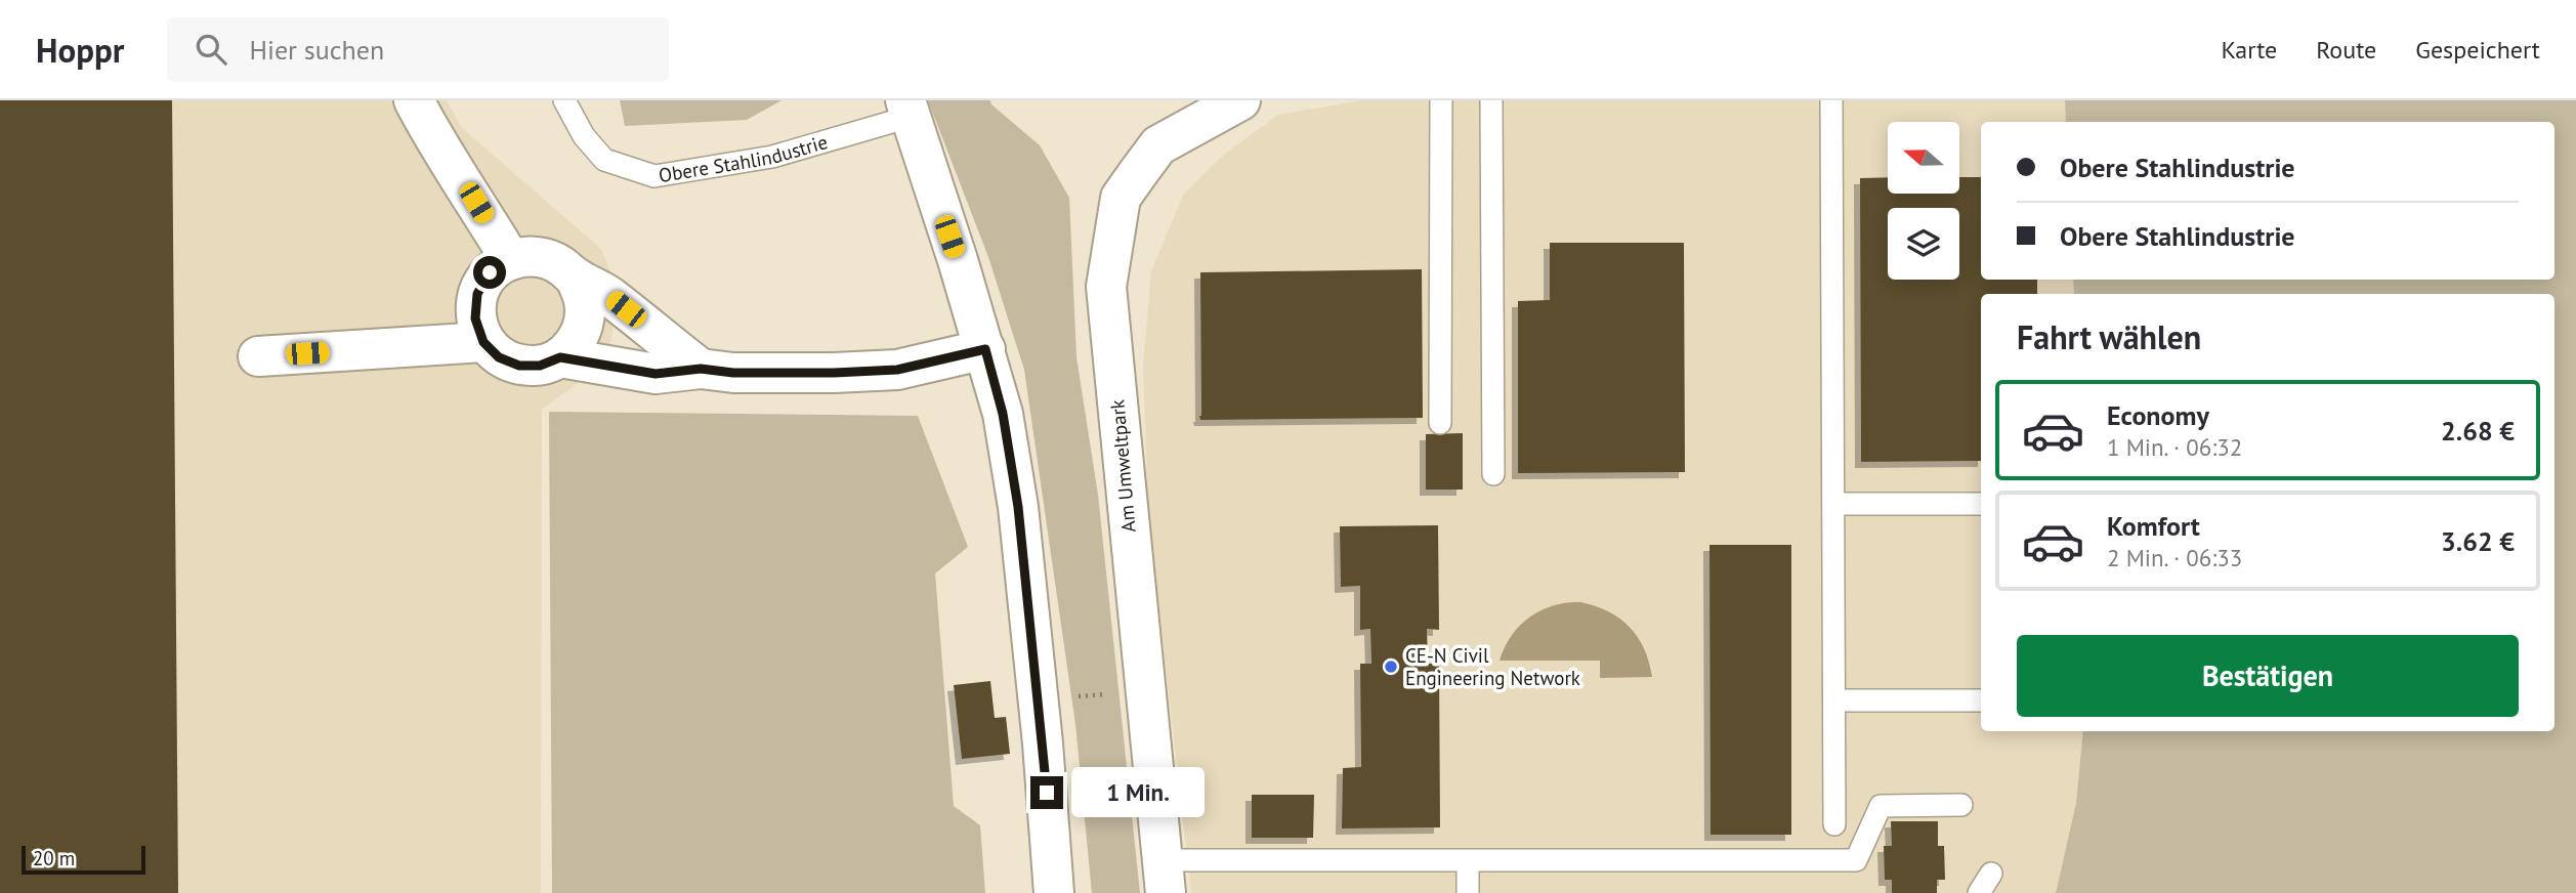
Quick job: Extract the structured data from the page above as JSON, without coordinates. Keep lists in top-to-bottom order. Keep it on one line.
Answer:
{"streets":{"street":["Obere Stahlindustrie","Am Umweltpark"]},"places":["CE-N Civil Engineering Network"],"scale_bar":"20 m","north":"left","page":{"header":"Hoppr","search":"Hier suchen","nav":["Karte","Route","Gespeichert"],"banner":["Obere Stahlindustrie","Obere Stahlindustrie"],"heading":"Fahrt wählen","list":[{"name":"Economy","note":"1 Min. · 06:32","value":"2.68 €"},{"name":"Komfort","note":"2 Min. · 06:33","value":"3.62 €"}],"buttons":"Bestätigen","bubble":"1 Min.","scale":"20 m"}}
